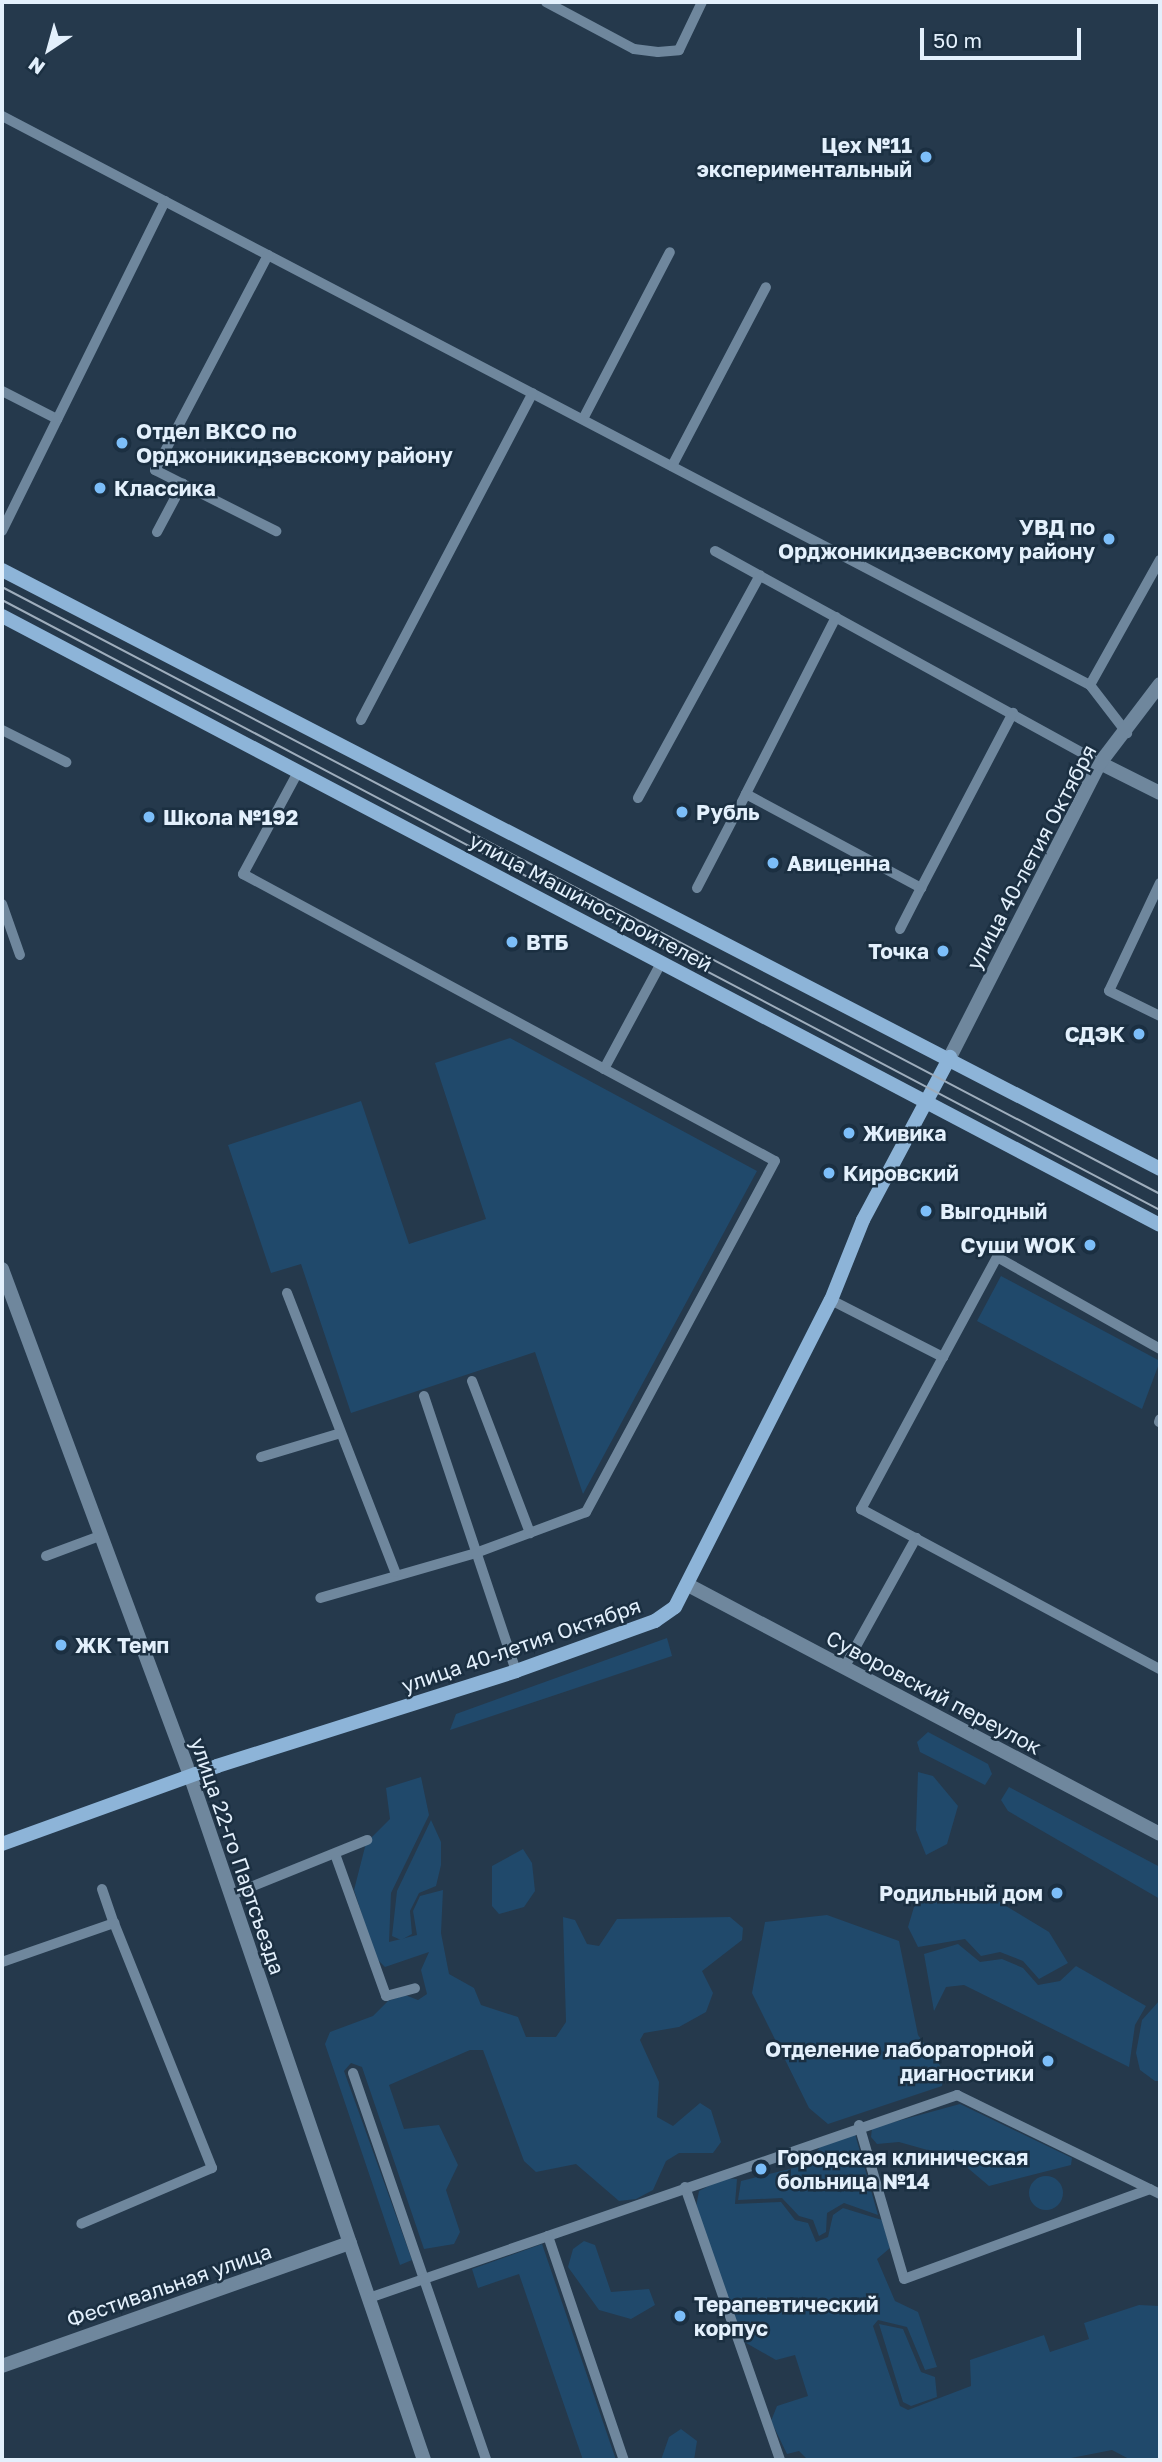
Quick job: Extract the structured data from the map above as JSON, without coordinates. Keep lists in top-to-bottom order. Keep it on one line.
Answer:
{"streets":{"main road":["улица 40-летия Октября","улица Машиностроителей"],"street":["Суворовский переулок","улица 22-го Партсъезда","Фестивальная улица"]},"crossings":[["улица 40-летия Октября","улица Машиностроителей"],["улица 40-летия Октября","Суворовский переулок"],["улица 40-летия Октября","улица 22-го Партсъезда"],["улица 22-го Партсъезда","Фестивальная улица"]],"places":["Цех №11 экспериментальный","Отдел ВКСО по Орджоникидзевскому району","Классика","УВД по Орджоникидзевскому району","Рубль","Школа №192","Авиценна","ВТБ","Точка","СДЭК","Живика","Кировский","Выгодный","Суши WOK","ЖК Темп","Родильный дом","Отделение лабораторной диагностики","Городская клиническая больница №14","Терапевтический корпус"],"scale_bar":"50 m","north":"bottom left"}
